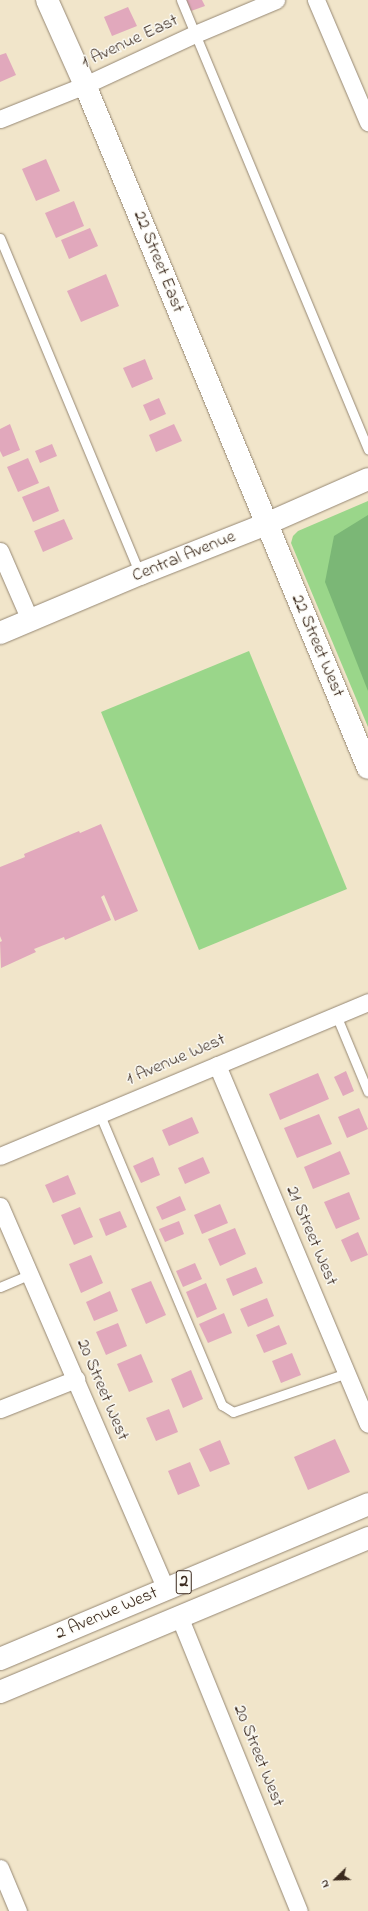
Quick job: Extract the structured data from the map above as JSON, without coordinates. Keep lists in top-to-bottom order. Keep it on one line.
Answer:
{"streets":{"main road":["22 Street East","Central Avenue","22 Street West","2","2 Avenue West"],"street":["1 Avenue East","1 Avenue West","21 Street West","20 Street West"]},"crossings":[["1 Avenue East","22 Street East"],["22 Street East","Central Avenue"],["22 Street East","22 Street West"],["Central Avenue","22 Street West"],["1 Avenue West","21 Street West"],["20 Street West","2 Avenue West"]],"north":"bottom left"}
